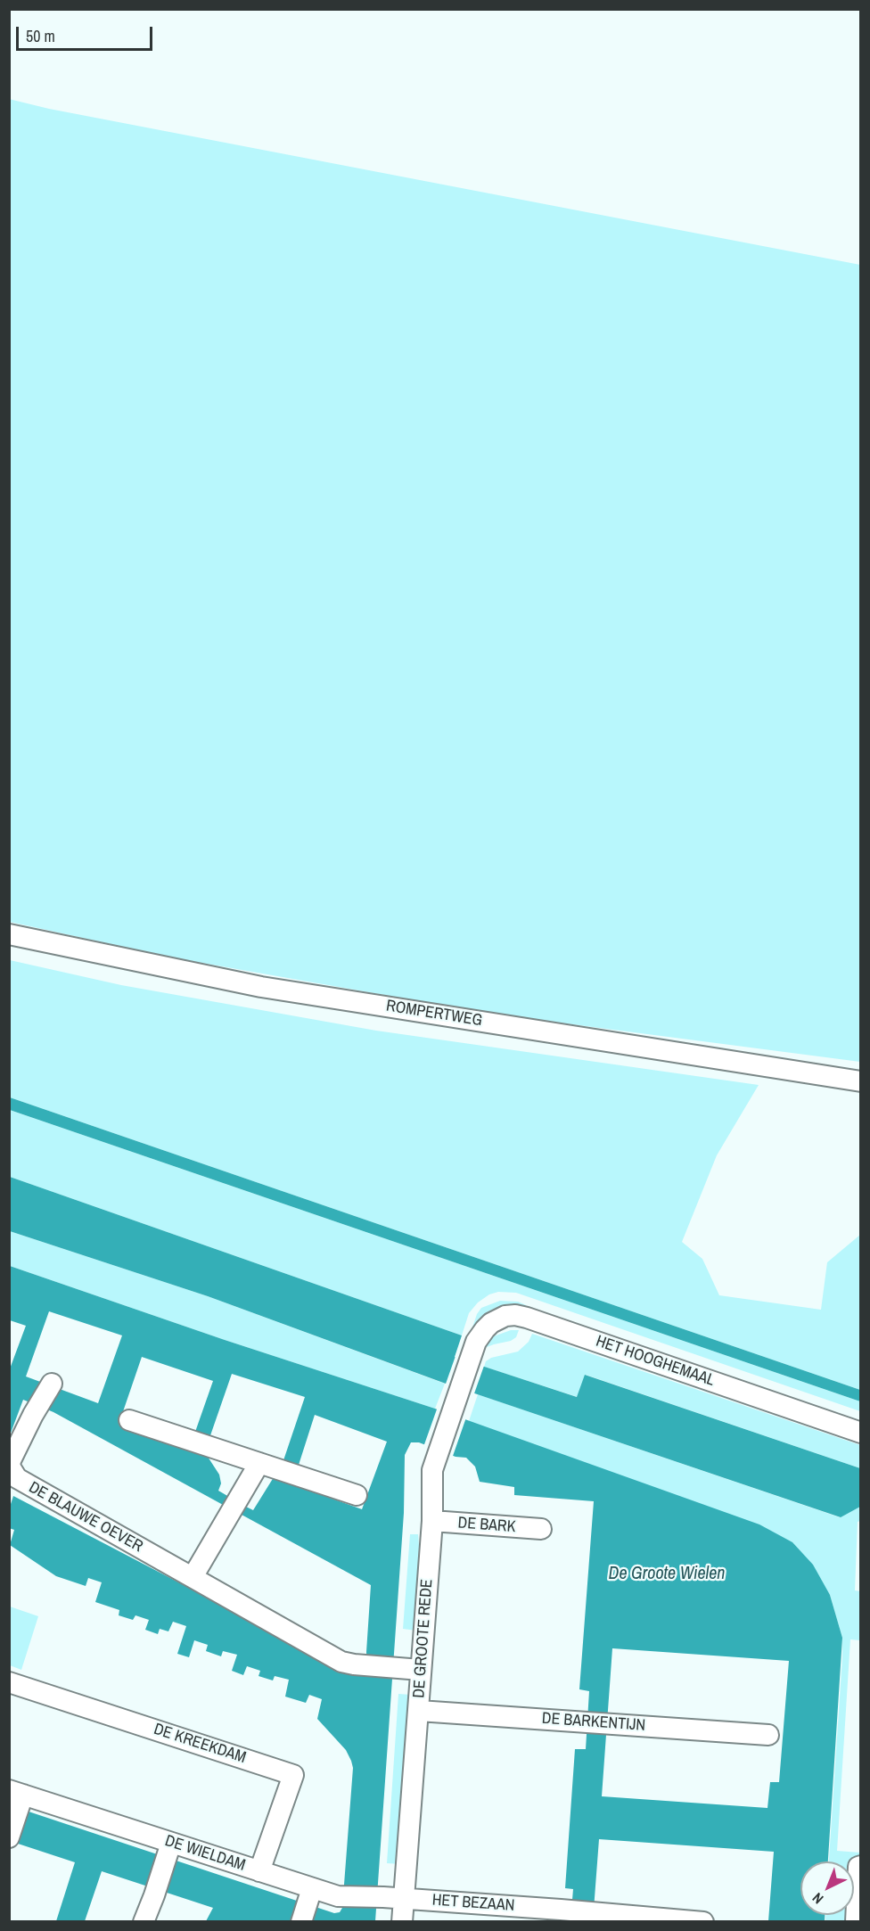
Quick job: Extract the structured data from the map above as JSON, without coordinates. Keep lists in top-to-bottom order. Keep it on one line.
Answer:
{"streets":{"street":["ROMPERTWEG","HET HOOGHEMAAL","DE BLAUWE OEVER","DE BARK","DE GROOTE REDE","DE BARKENTIJN","DE KREEKDAM","DE WIELDAM","HET BEZAAN"]},"crossings":[["HET HOOGHEMAAL","DE GROOTE REDE"],["DE BLAUWE OEVER","DE GROOTE REDE"],["DE BARK","DE GROOTE REDE"],["DE GROOTE REDE","DE BARKENTIJN"],["DE GROOTE REDE","DE WIELDAM"],["DE GROOTE REDE","HET BEZAAN"],["DE KREEKDAM","DE WIELDAM"],["DE WIELDAM","HET BEZAAN"]],"water":["De Groote Wielen"],"scale_bar":"50 m","north":"bottom left"}
